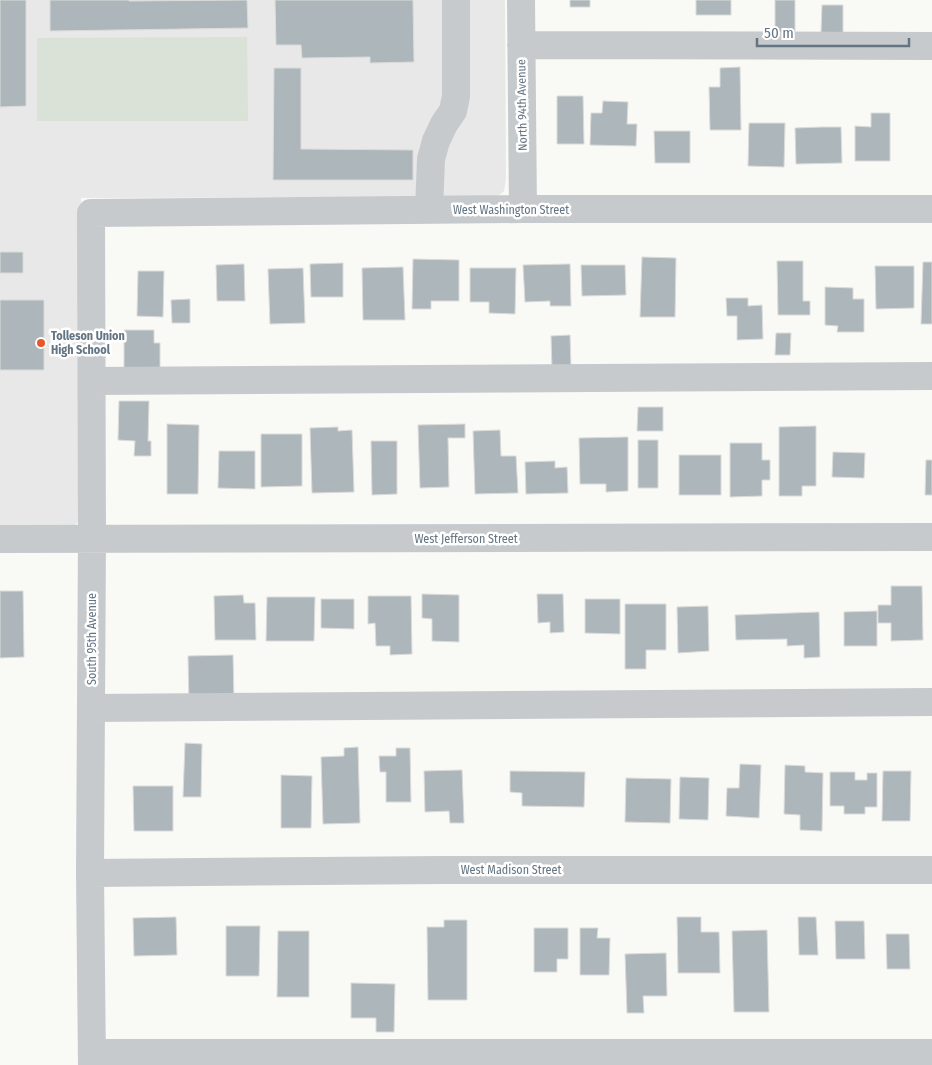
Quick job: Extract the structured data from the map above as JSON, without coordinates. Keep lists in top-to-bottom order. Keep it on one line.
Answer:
{"streets":{"street":["North 94th Avenue","West Washington Street","West Jefferson Street","South 95th Avenue","West Madison Street"]},"crossings":[["North 94th Avenue","West Washington Street"],["West Washington Street","South 95th Avenue"],["West Jefferson Street","South 95th Avenue"],["South 95th Avenue","West Madison Street"]],"places":["Tolleson Union High School"],"scale_bar":"50 m"}
